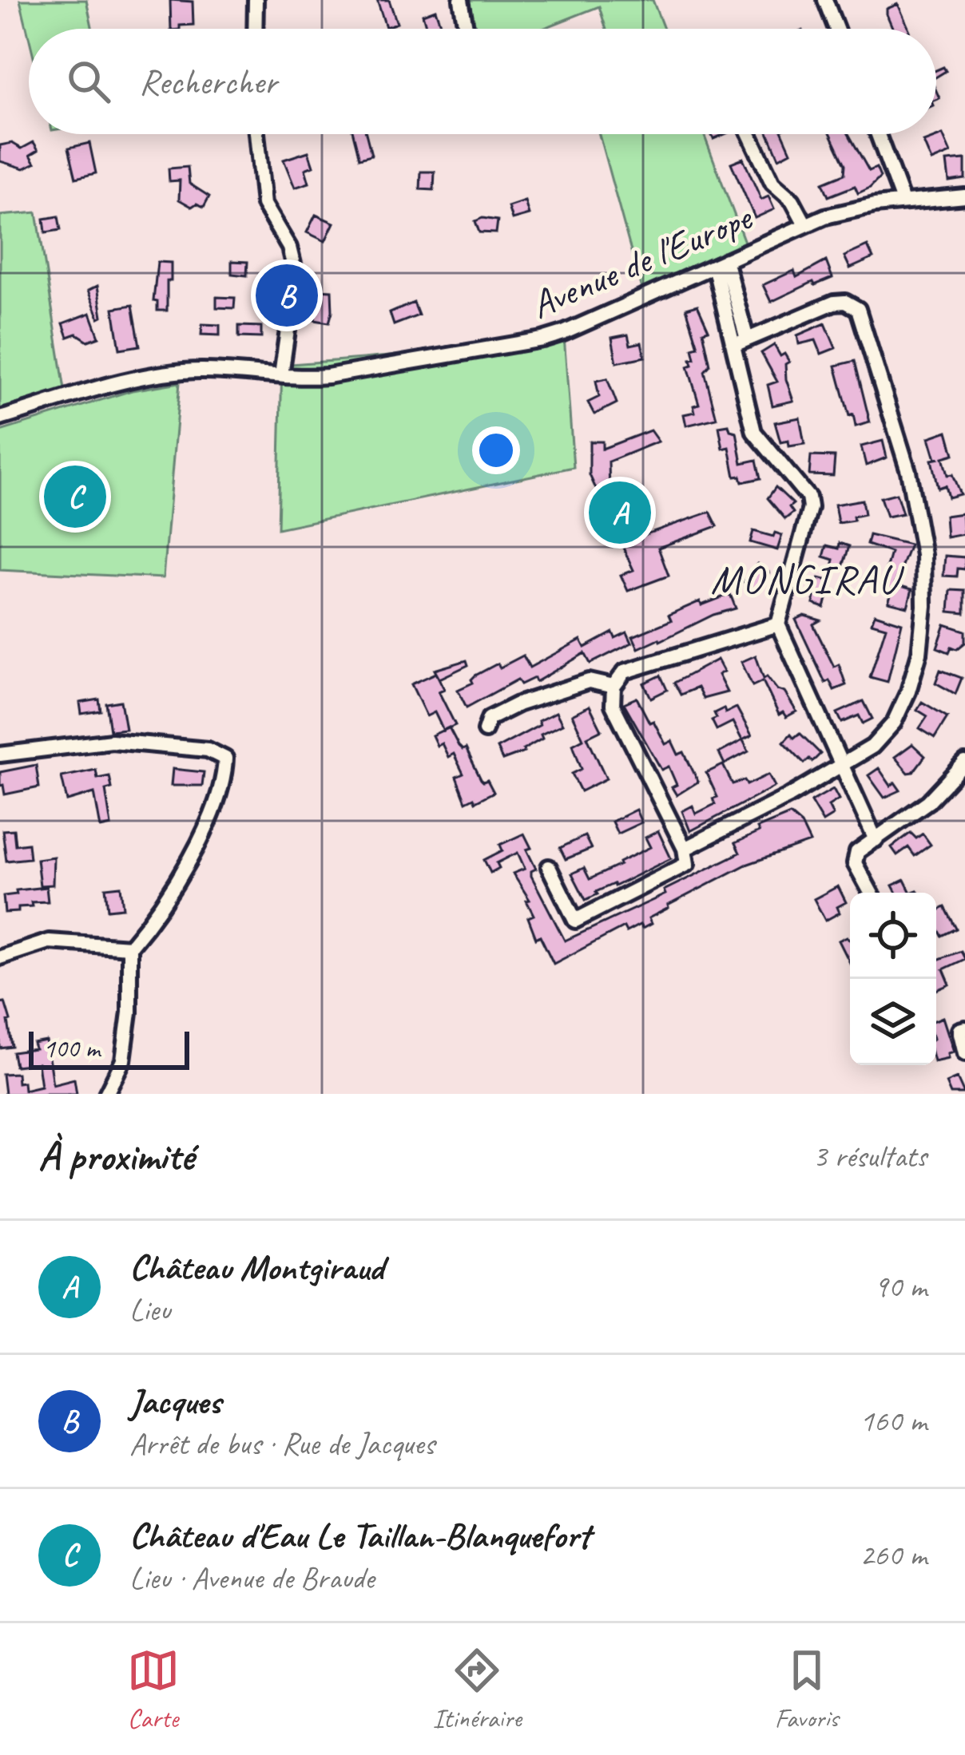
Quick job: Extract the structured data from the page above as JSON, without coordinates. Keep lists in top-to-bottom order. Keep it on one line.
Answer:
{"streets":{"street":["Avenue de l'Europe"]},"districts":["MONGIRAU"],"scale_bar":"100 m","page":{"search":"Rechercher","pins":["B","C","A"],"scale":"100 m","heading":["À proximité","3 résultats"],"list":[{"mark":"A","name":"Château Montgiraud","note":"Lieu","value":"90 m"},{"mark":"B","name":"Jacques","note":"Arrêt de bus · Rue de Jacques","value":"160 m"},{"mark":"C","name":"Château d'Eau Le Taillan-Blanquefort","note":"Lieu · Avenue de Braude","value":"260 m"}],"nav":["Carte","Itinéraire","Favoris"]}}
